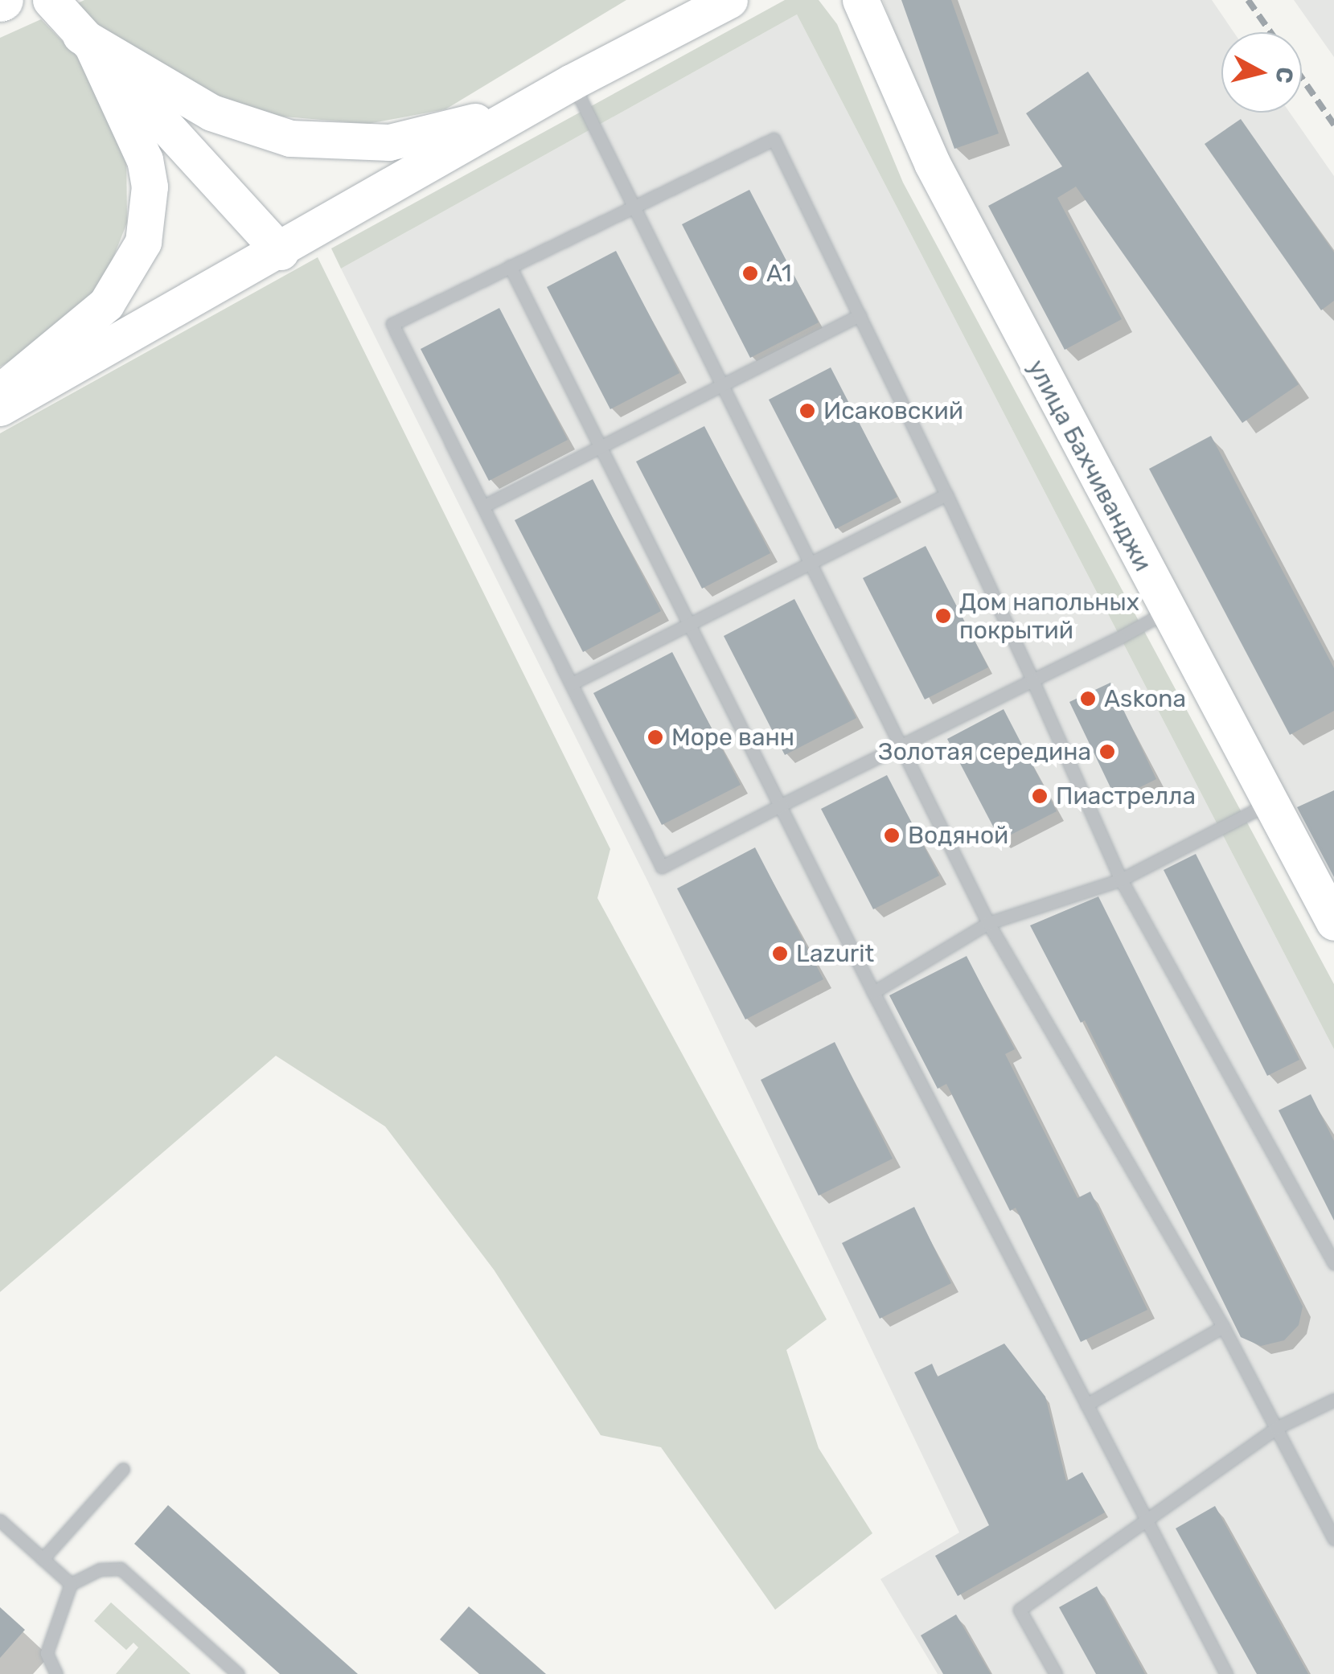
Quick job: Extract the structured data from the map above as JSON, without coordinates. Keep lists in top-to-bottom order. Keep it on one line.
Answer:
{"streets":{"main road":["улица Бахчиванджи"]},"places":["A1","Исаковский","Дом напольных покрытий","Askona","Море ванн","Золотая середина","Пиастрелла","Водяной","Lazurit"],"north":"right"}
